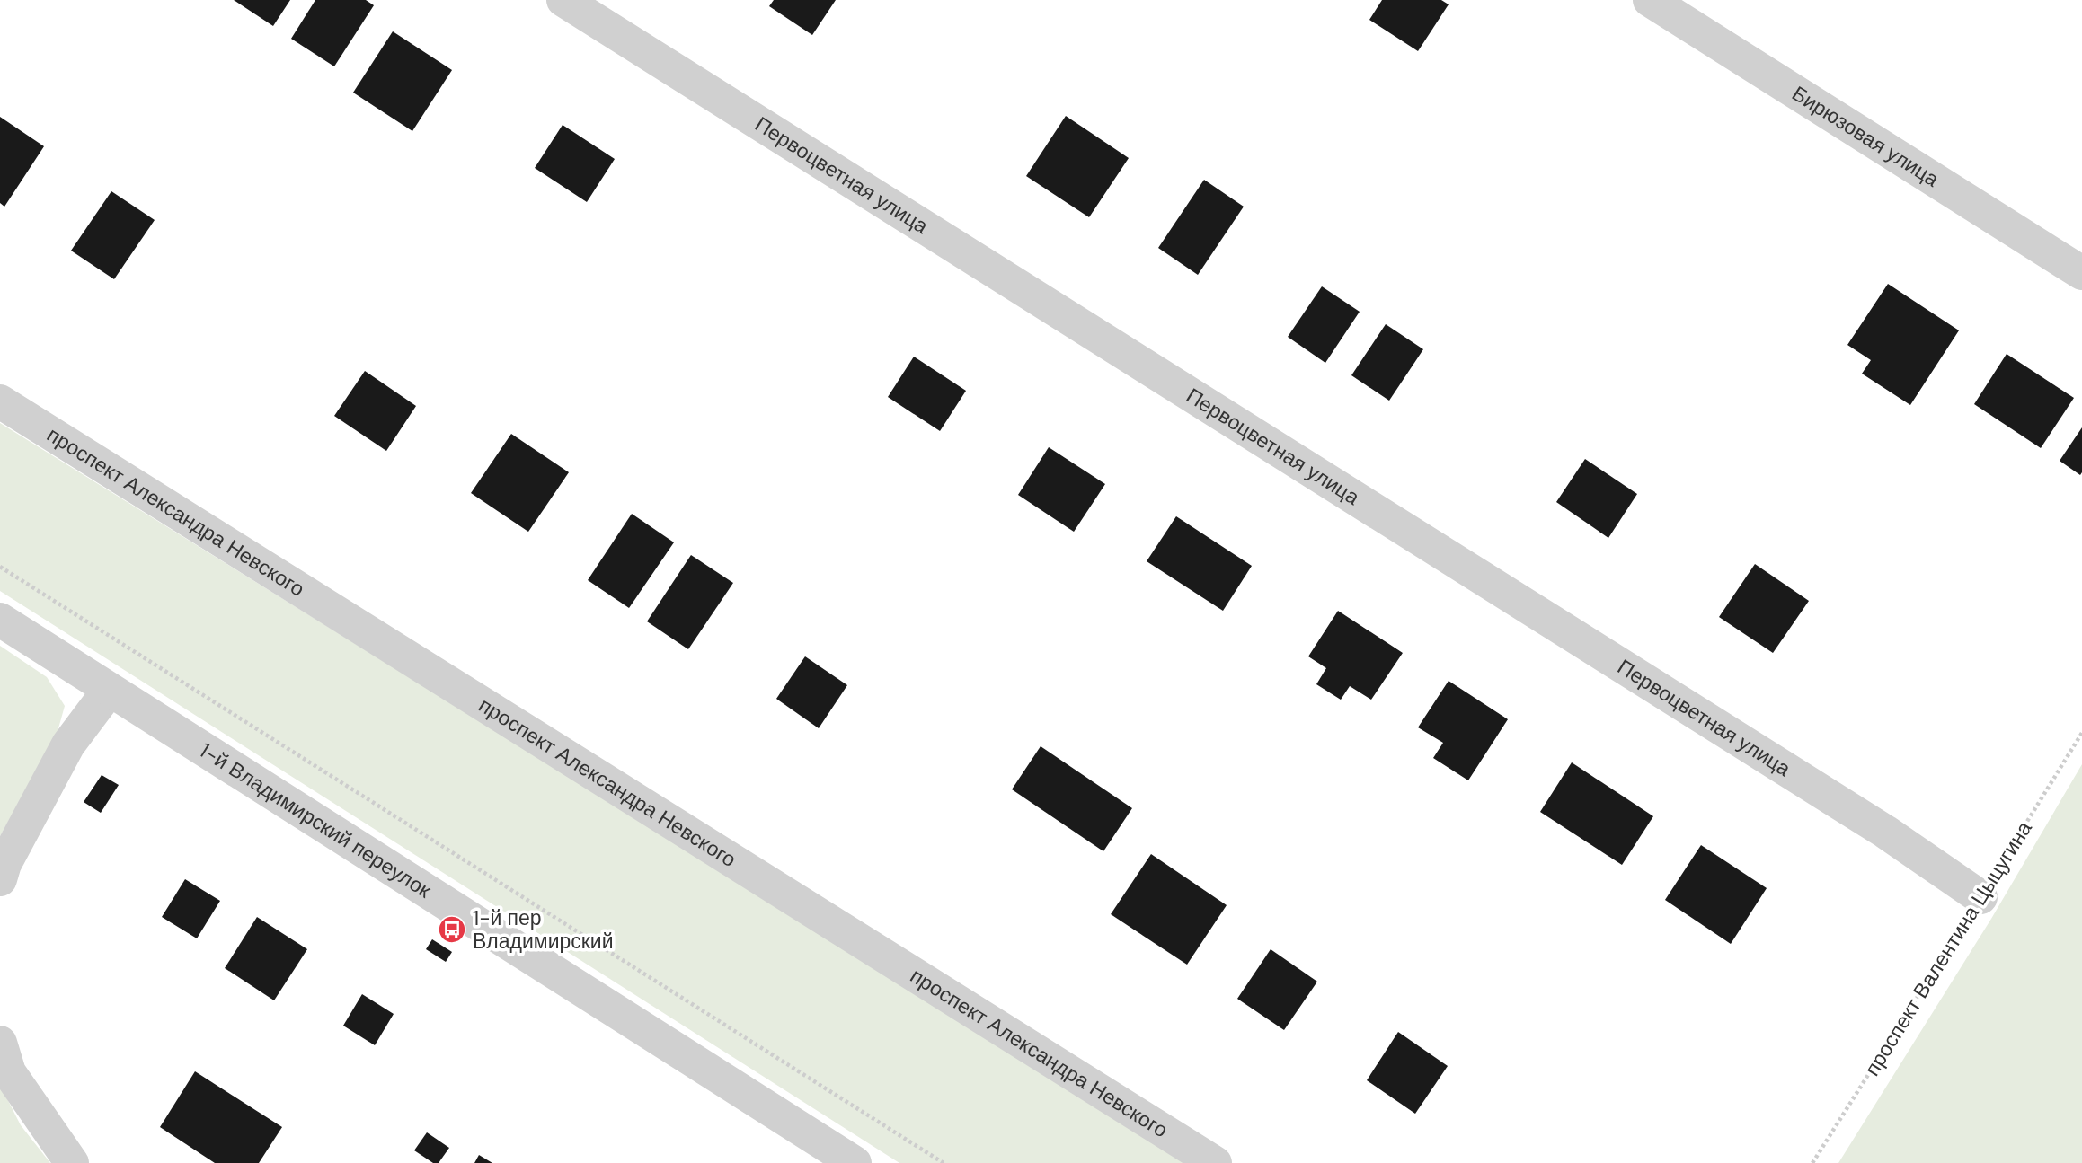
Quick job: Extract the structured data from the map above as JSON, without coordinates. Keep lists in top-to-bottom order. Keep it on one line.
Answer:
{"streets":{"street":["Бирюзовая улица","Первоцветная улица","проспект Александра Невского","1-й Владимирский переулок"],"path":["проспект Валентина Цыцугина"]},"crossings":[["Первоцветная улица","проспект Валентина Цыцугина"]],"places":{"bus stop":["1-й пер Владимирский"]}}
